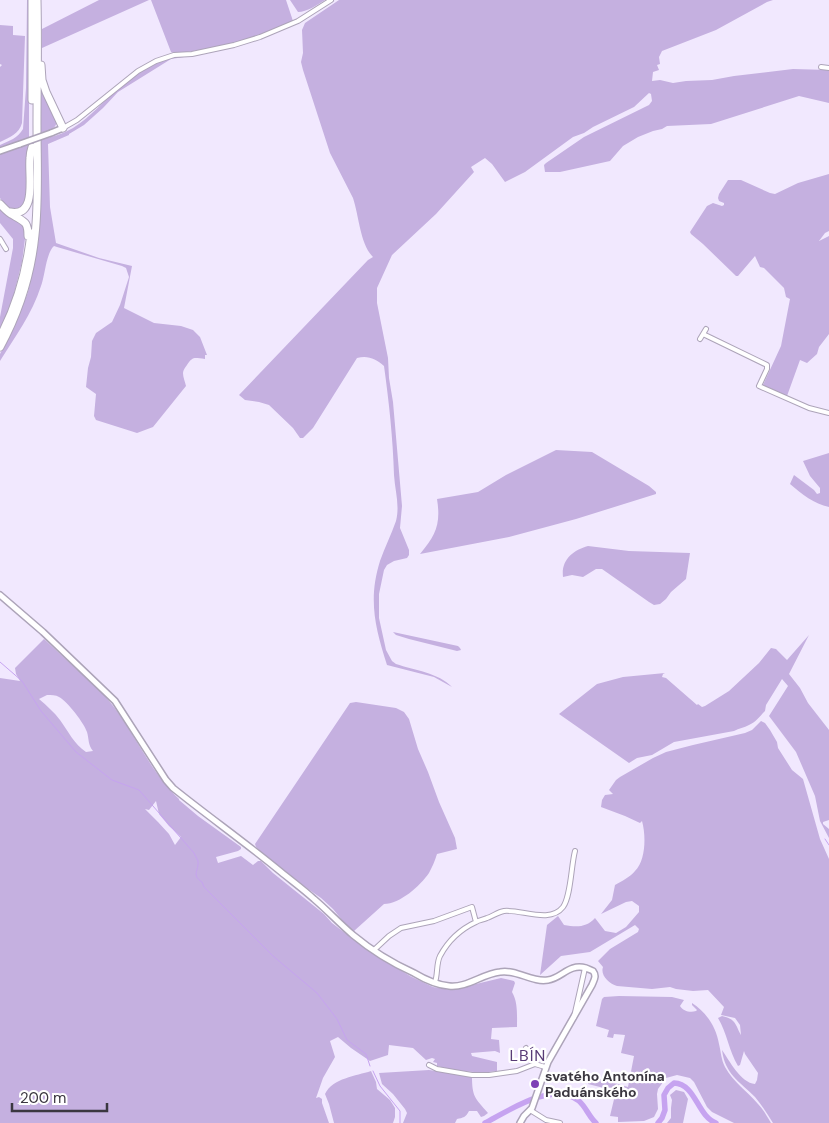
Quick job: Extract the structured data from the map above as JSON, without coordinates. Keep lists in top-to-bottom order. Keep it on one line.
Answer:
{"districts":["LBÍN"],"places":["svatého Antonína Paduánského"],"scale_bar":"200 m"}
